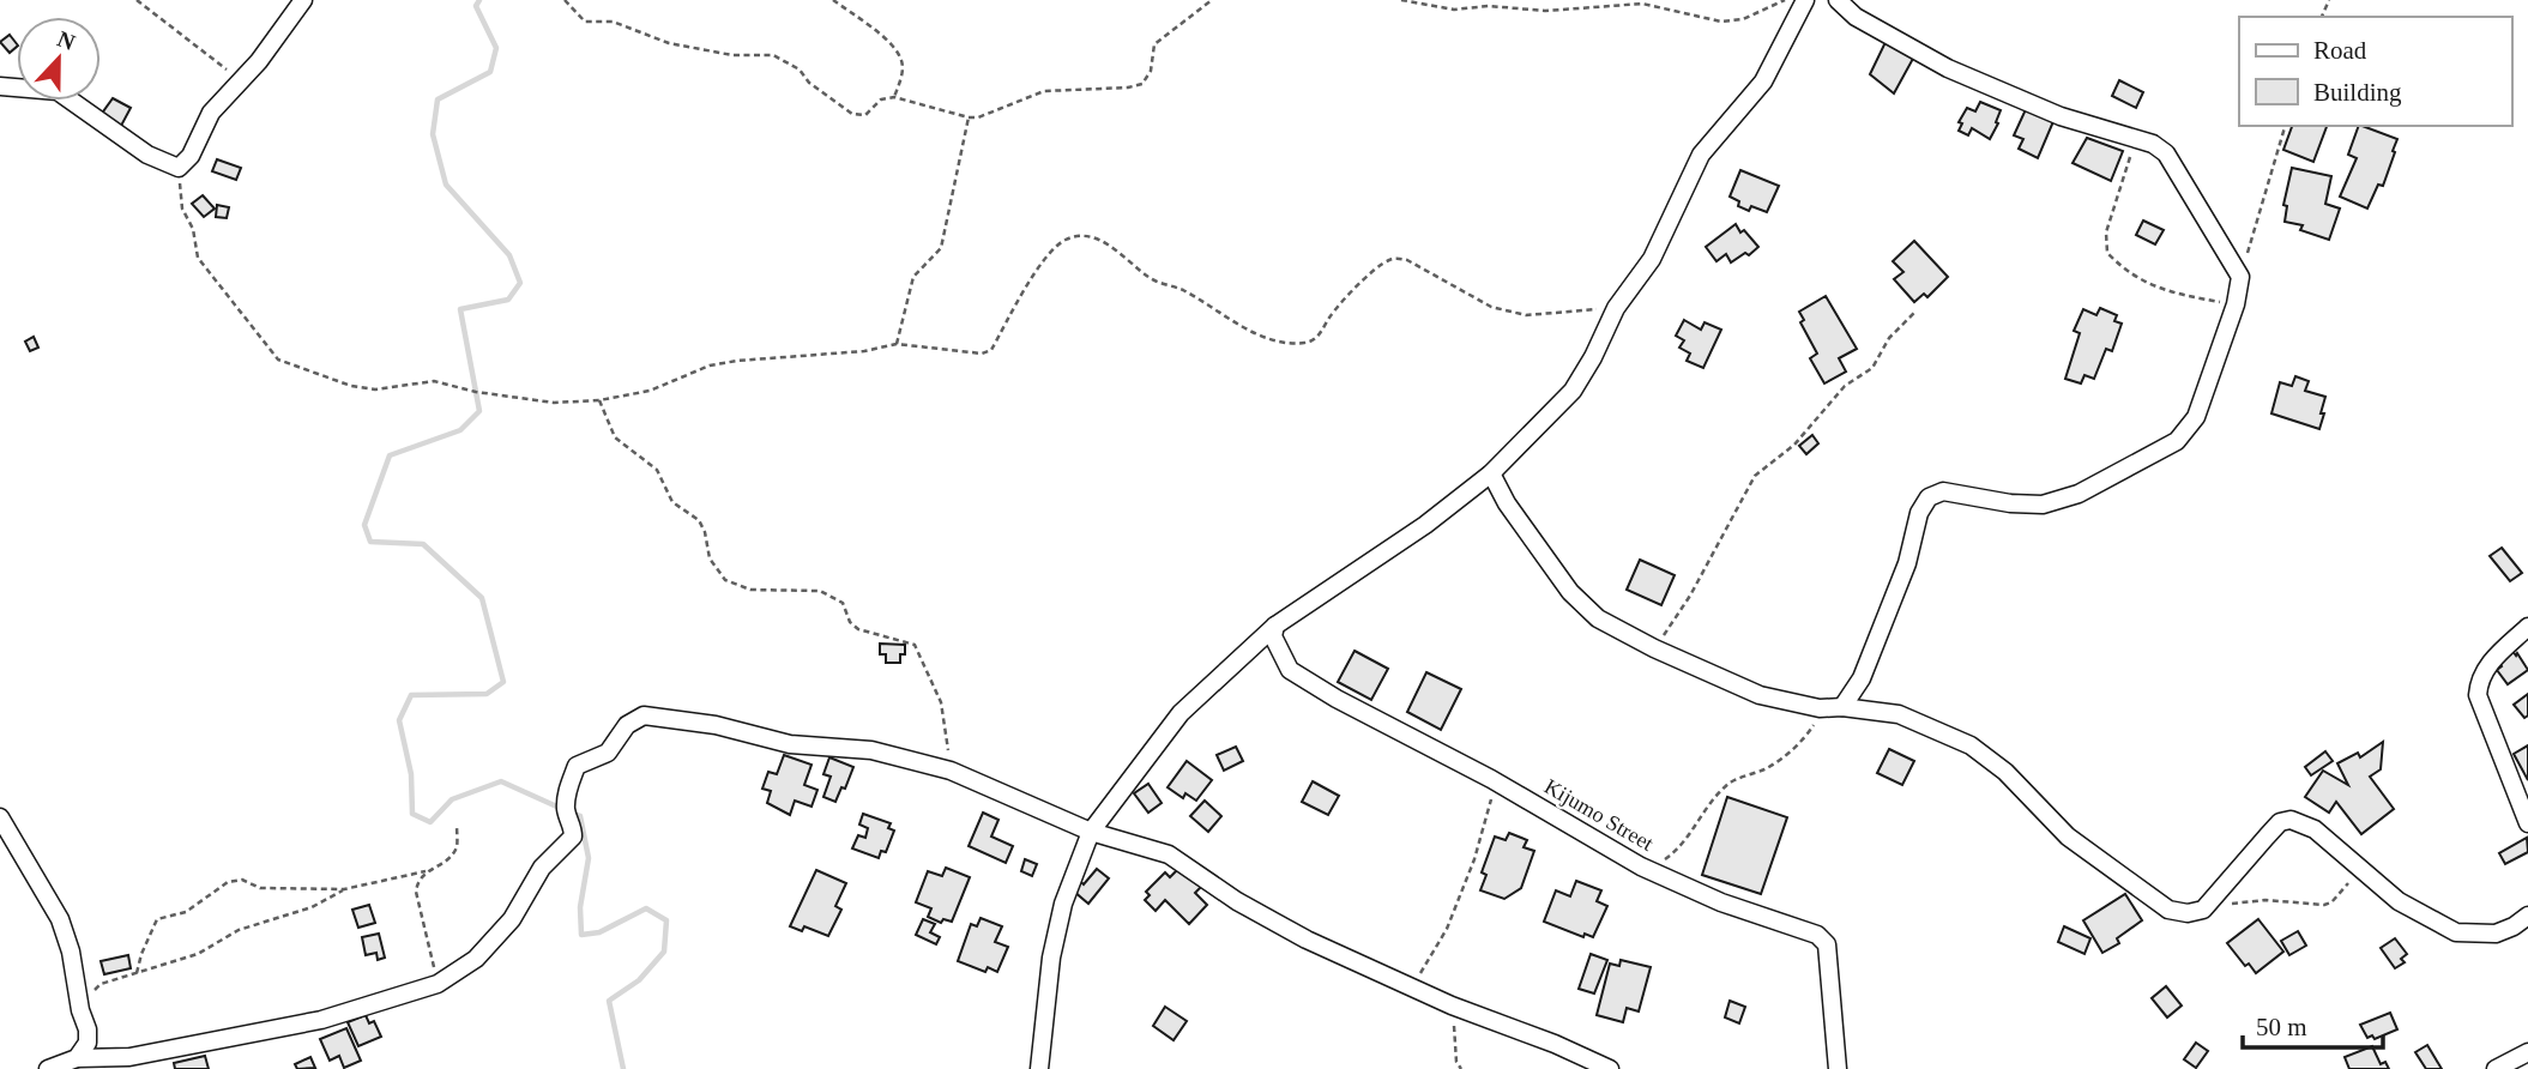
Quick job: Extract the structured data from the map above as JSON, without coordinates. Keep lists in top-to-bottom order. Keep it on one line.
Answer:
{"streets":{"street":["Kijumo Street"]},"legend":["Road","Building"],"scale_bar":"50 m","north":"top"}
